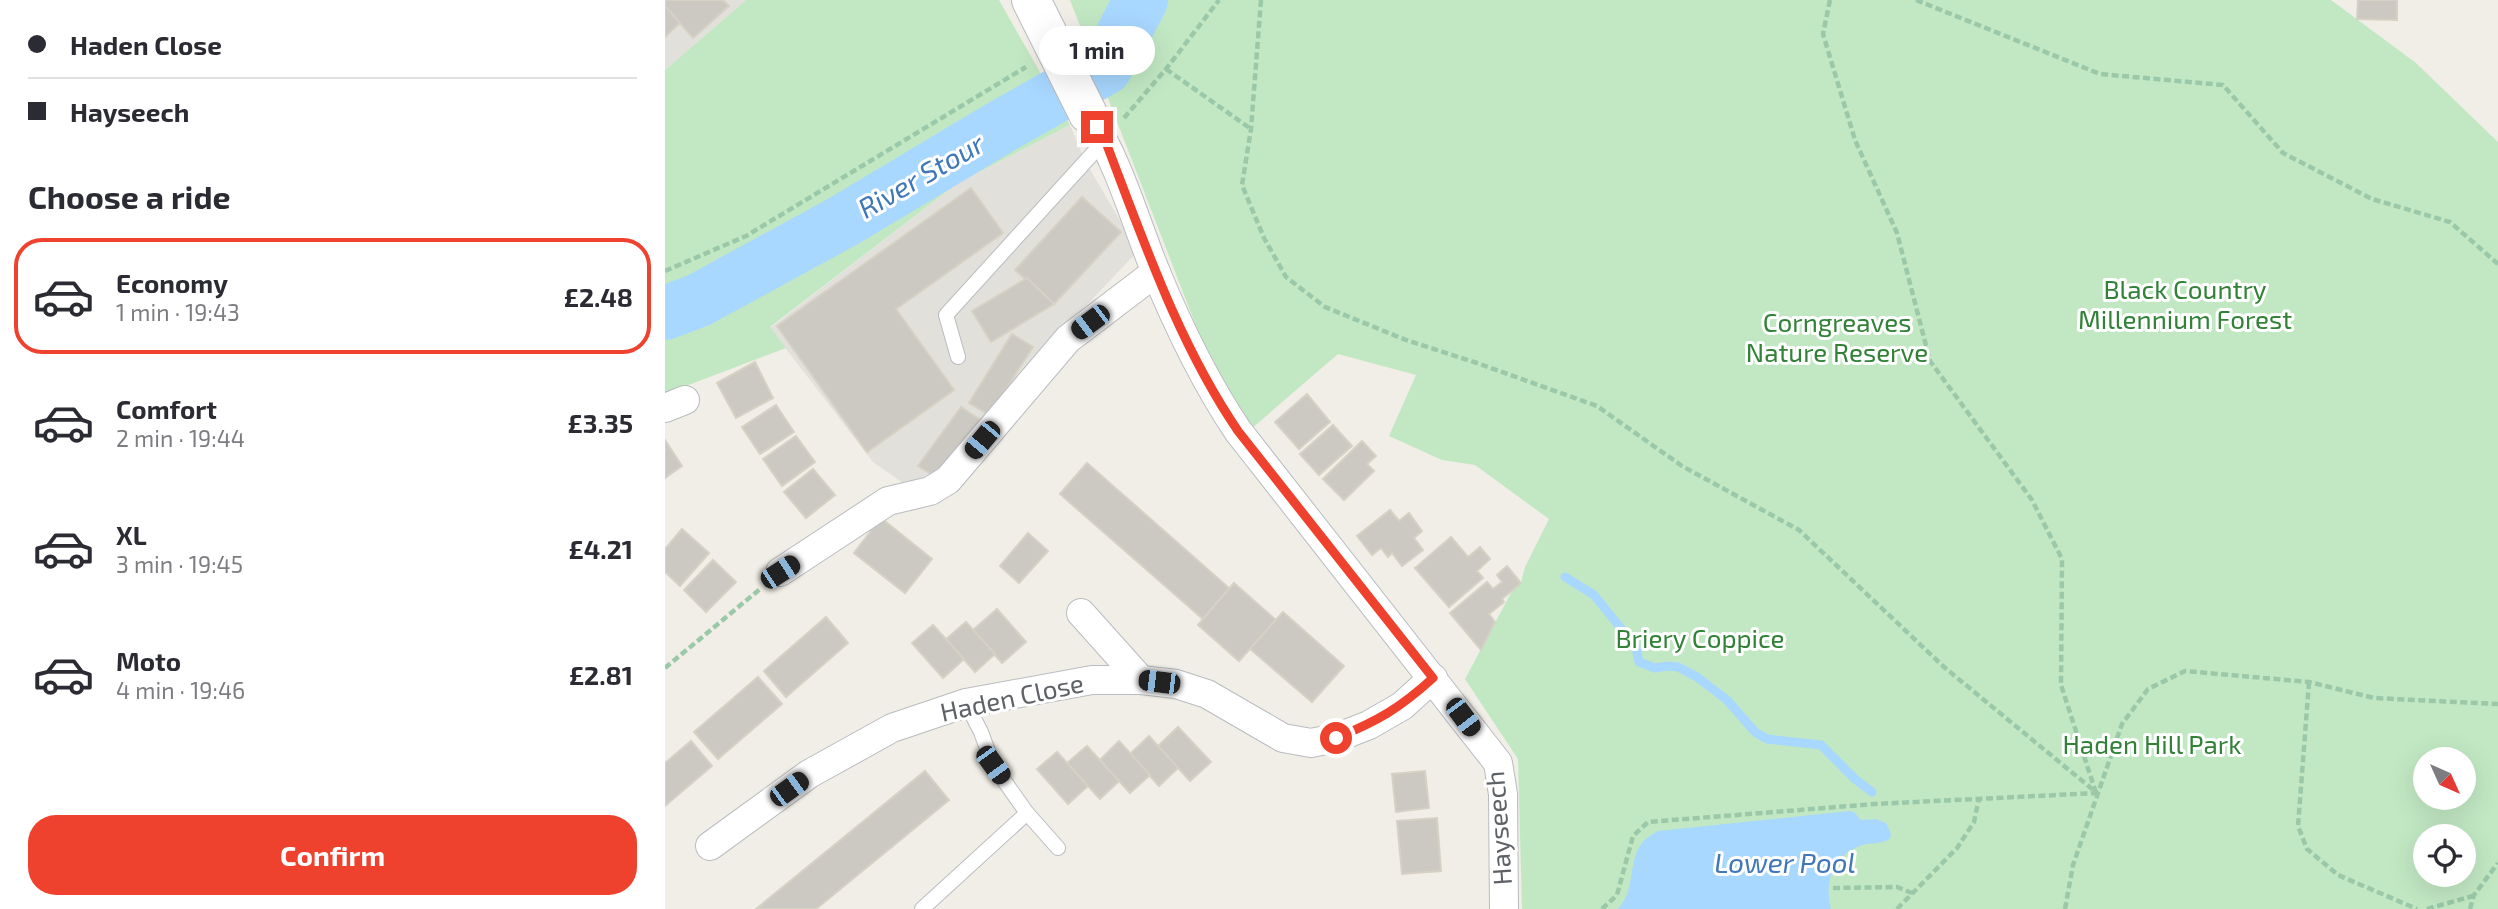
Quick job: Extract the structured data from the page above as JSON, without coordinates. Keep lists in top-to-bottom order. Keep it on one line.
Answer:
{"streets":{"street":["Haden Close","Hayseech"]},"crossings":[["Haden Close","Hayseech"]],"water":["River Stour","Lower Pool"],"parks":["Black Country Millennium Forest","Corngreaves Nature Reserve","Briery Coppice","Haden Hill Park"],"north":"bottom right","page":{"banner":["Haden Close","Hayseech"],"bubble":"1 min","heading":"Choose a ride","list":[{"name":"Economy","note":"1 min · 19:43","value":"£2.48"},{"name":"Comfort","note":"2 min · 19:44","value":"£3.35"},{"name":"XL","note":"3 min · 19:45","value":"£4.21"},{"name":"Moto","note":"4 min · 19:46","value":"£2.81"}],"buttons":"Confirm"}}
